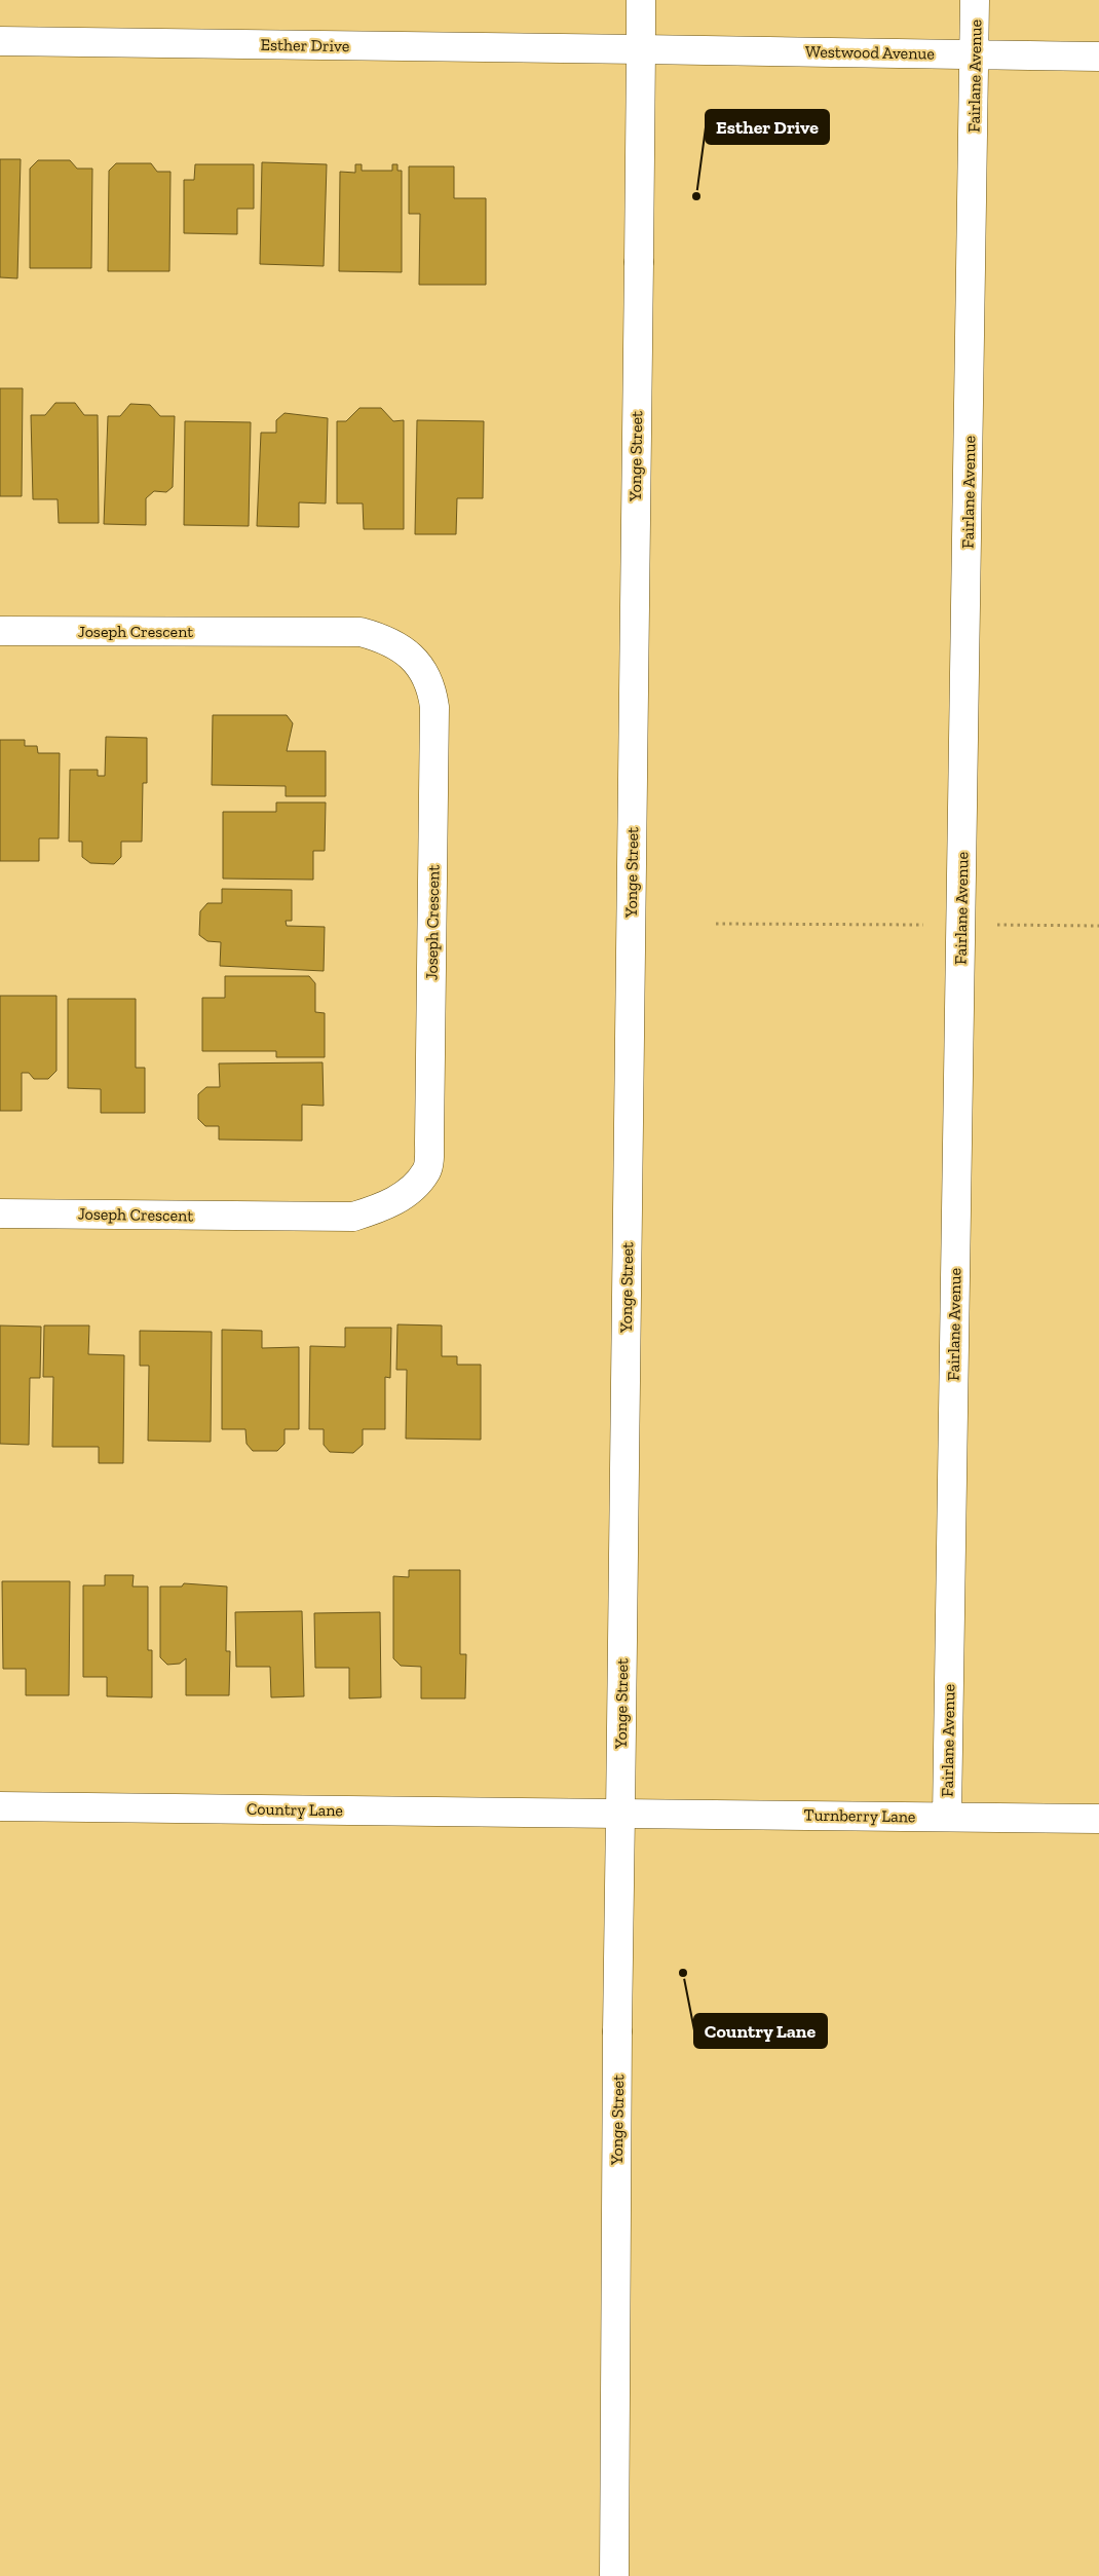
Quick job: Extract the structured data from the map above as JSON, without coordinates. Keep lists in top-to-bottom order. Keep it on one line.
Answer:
{"streets":{"street":["Esther Drive","Westwood Avenue","Fairlane Avenue","Yonge Street","Joseph Crescent","Country Lane","Turnberry Lane"]},"crossings":[["Esther Drive","Westwood Avenue"],["Esther Drive","Yonge Street"],["Westwood Avenue","Fairlane Avenue"],["Westwood Avenue","Yonge Street"],["Fairlane Avenue","Turnberry Lane"],["Yonge Street","Country Lane"],["Yonge Street","Turnberry Lane"],["Country Lane","Turnberry Lane"]],"places":["Esther Drive","Country Lane"]}
